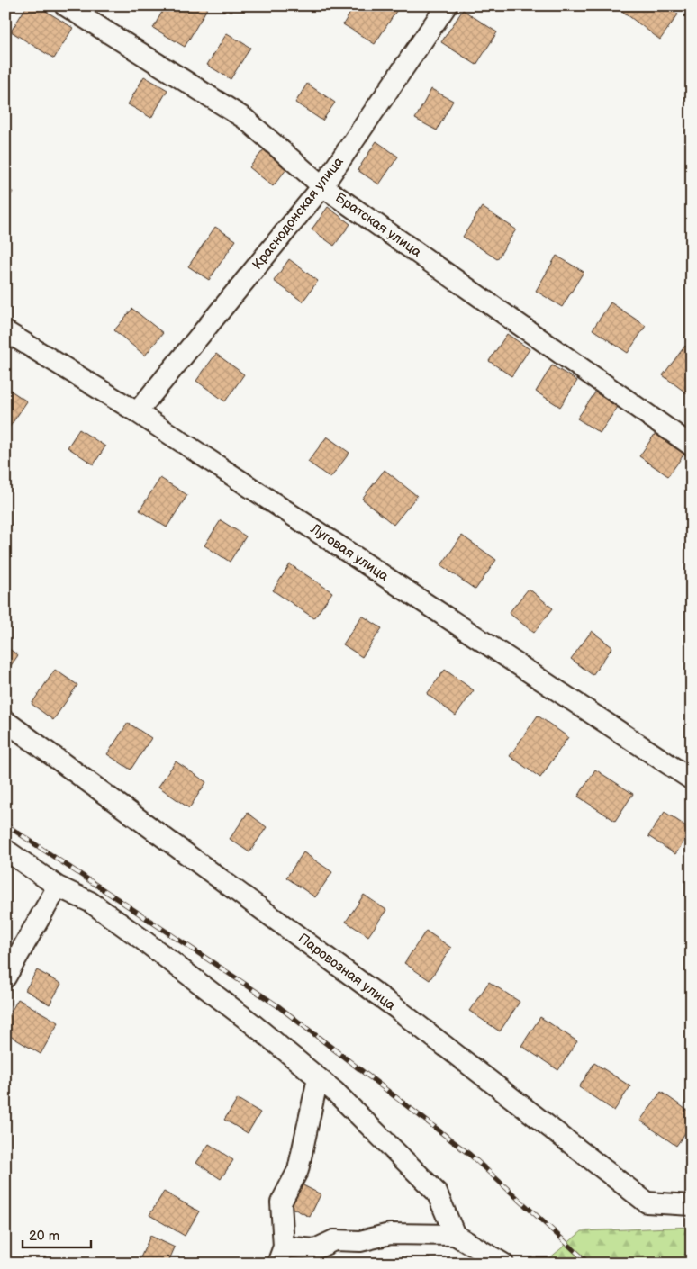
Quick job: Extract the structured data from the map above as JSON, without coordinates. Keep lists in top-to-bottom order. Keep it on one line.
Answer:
{"streets":{"street":["Краснодонская улица","Братская улица","Луговая улица","Паровозная улица"]},"crossings":[["Краснодонская улица","Братская улица"],["Краснодонская улица","Луговая улица"]],"scale_bar":"20 m"}
